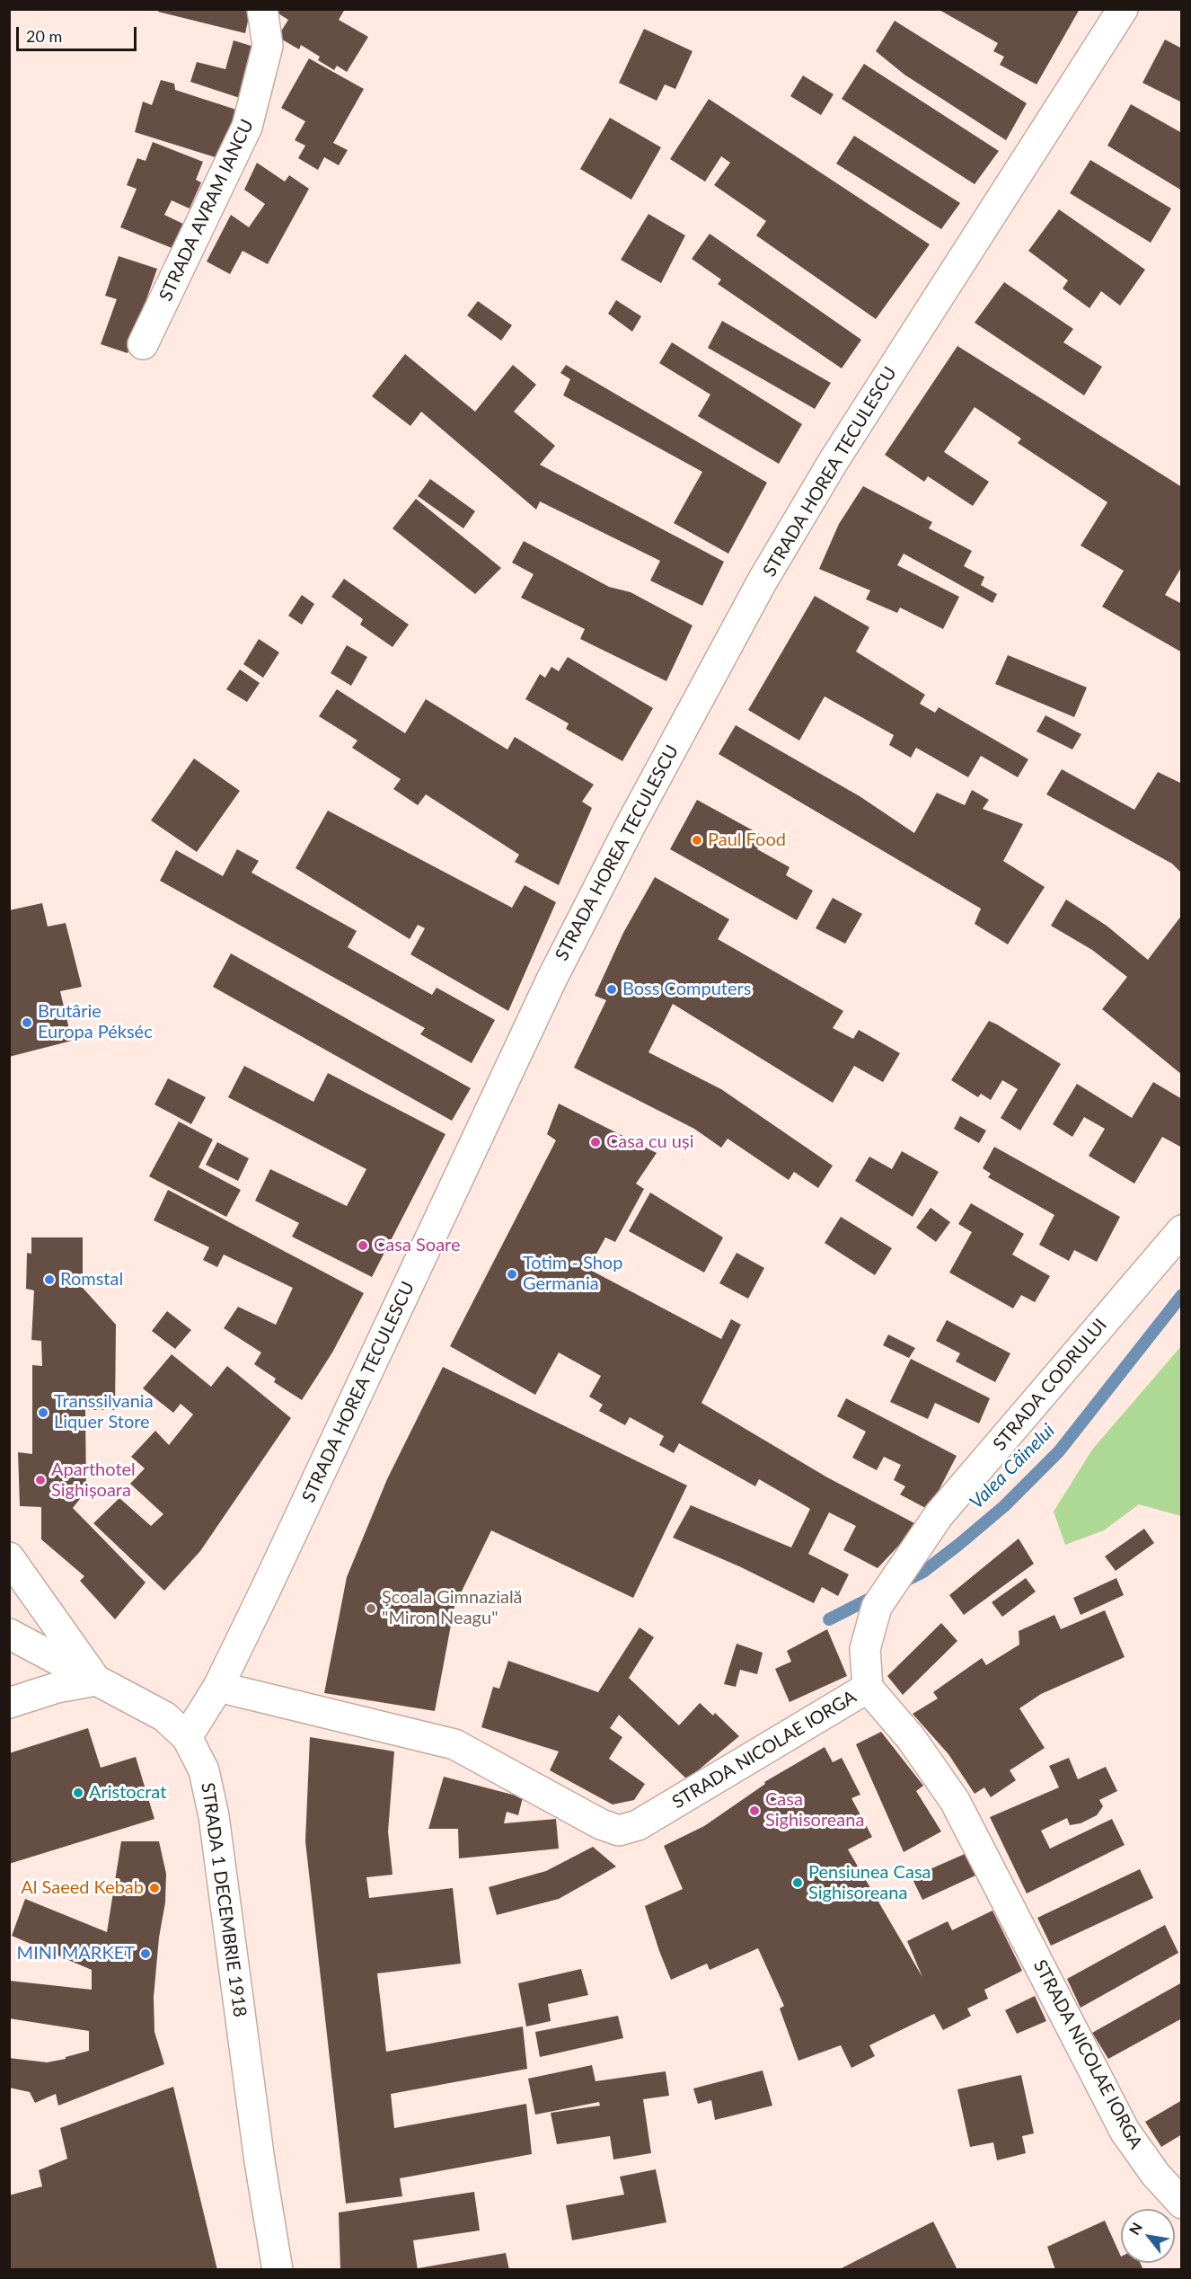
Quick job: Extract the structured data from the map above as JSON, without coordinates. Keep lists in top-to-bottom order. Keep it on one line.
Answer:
{"streets":{"main road":["STRADA AVRAM IANCU","STRADA HOREA TECULESCU","STRADA CODRULUI","STRADA NICOLAE IORGA","STRADA 1 DECEMBRIE 1918"]},"crossings":[["STRADA HOREA TECULESCU","STRADA NICOLAE IORGA"],["STRADA HOREA TECULESCU","STRADA 1 DECEMBRIE 1918"],["STRADA CODRULUI","STRADA NICOLAE IORGA"]],"water":["Valea Câinelui"],"places":["Paul Food","Boss Computers","Brutârie Europa Pékséc","Casa cu uși","Casa Soare","Totim - Shop Germania","Romstal","Transsilvania Liquer Store","Aparthotel Sighișoara","Şcoala Gimnazială \"Miron Neagu\"","Aristocrat","Casa Sighisoreana","Pensiunea Casa Sighisoreana","Al Saeed Kebab","MINI MARKET"],"scale_bar":"20 m","north":"top left"}
